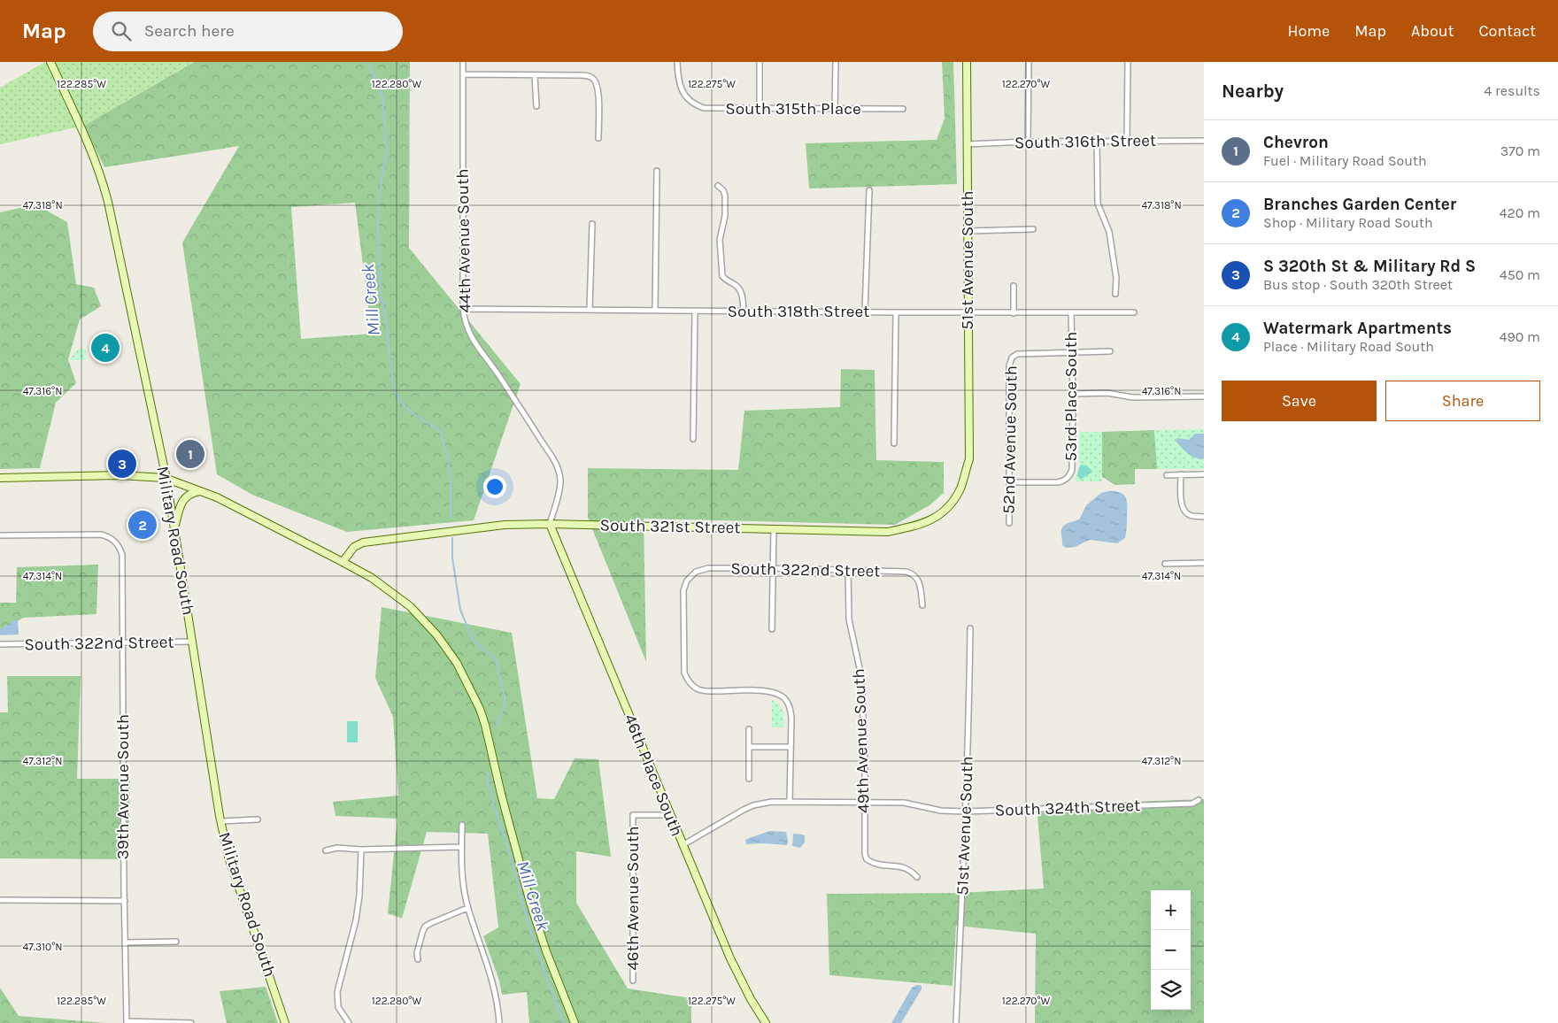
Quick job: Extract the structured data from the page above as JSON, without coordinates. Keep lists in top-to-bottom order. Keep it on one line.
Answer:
{"streets":{"main road":["51st Avenue South","South 321st Street","Military Road South","46th Place South"],"street":["South 315th Place","South 316th Street","44th Avenue South","South 318th Street","53rd Place South","52nd Avenue South","South 322nd Street","49th Avenue South","39th Avenue South","South 324th Street","46th Avenue South"]},"crossings":[["South 316th Street","51st Avenue South"],["44th Avenue South","South 318th Street"],["44th Avenue South","South 321st Street"],["44th Avenue South","46th Place South"],["51st Avenue South","South 318th Street"],["51st Avenue South","South 321st Street"],["51st Avenue South","South 324th Street"],["South 318th Street","53rd Place South"],["53rd Place South","52nd Avenue South"],["South 321st Street","46th Place South"],["Military Road South","South 322nd Street"],["South 322nd Street","49th Avenue South"],["South 322nd Street","39th Avenue South"],["49th Avenue South","South 324th Street"],["46th Place South","South 324th Street"],["46th Place South","46th Avenue South"]],"water":["Mill Creek"],"page":{"header":"Map","search":"Search here","nav":["Home","Map","About","Contact"],"heading":["Nearby","4 results"],"list":[{"mark":"1","name":"Chevron","note":"Fuel · Military Road South","value":"370 m"},{"mark":"2","name":"Branches Garden Center","note":"Shop · Military Road South","value":"420 m"},{"mark":"3","name":"S 320th St & Military Rd S","note":"Bus stop · South 320th Street","value":"450 m"},{"mark":"4","name":"Watermark Apartments","note":"Place · Military Road South","value":"490 m"}],"pins":["4","1","3","2"],"buttons":["Save","Share"],"map_buttons":["+","−"]},"coordinates":["122.285°W","122.280°W","122.275°W","122.270°W","47.318°N","47.316°N","47.314°N","47.312°N","47.310°N"]}
